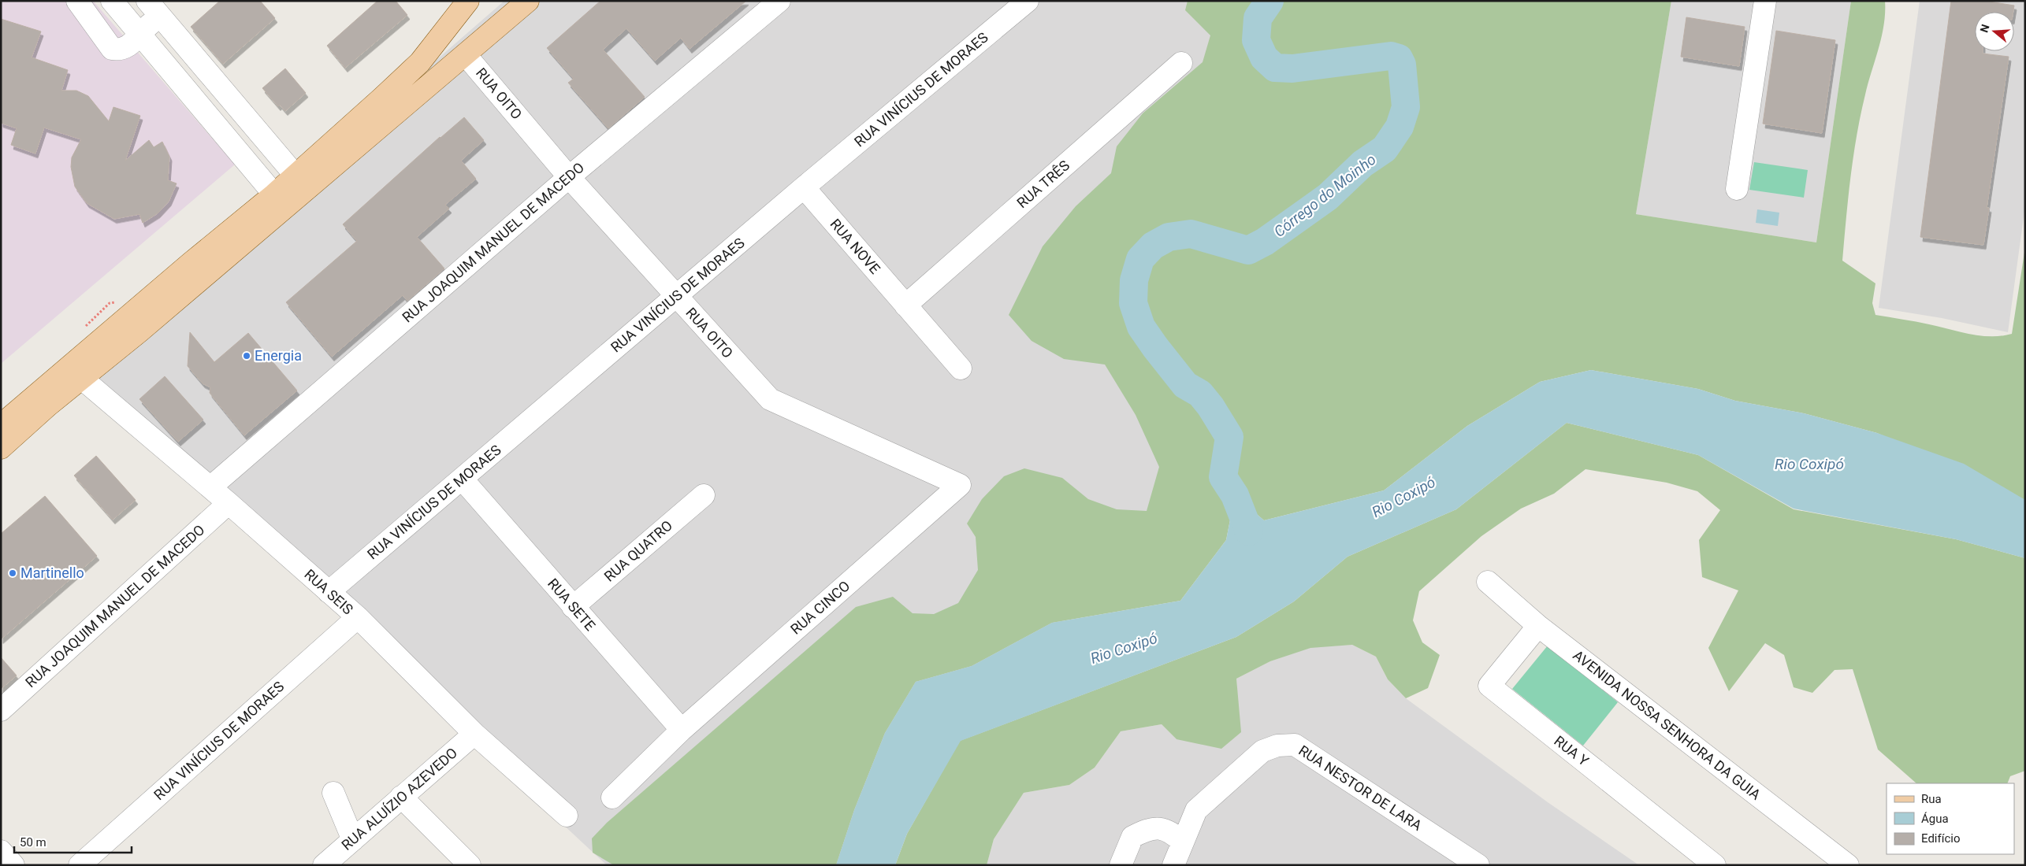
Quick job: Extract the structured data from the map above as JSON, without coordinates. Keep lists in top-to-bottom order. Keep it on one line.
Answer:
{"streets":{"street":["RUA VINÍCIUS DE MORAES","RUA OITO","RUA TRÊS","RUA JOAQUIM MANUEL DE MACEDO","RUA NOVE","RUA QUATRO","RUA SEIS","RUA SETE","RUA CINCO","AVENIDA NOSSA SENHORA DA GUIA","RUA Y","RUA NESTOR DE LARA","RUA ALUÍZIO AZEVEDO"]},"crossings":[["RUA VINÍCIUS DE MORAES","RUA OITO"],["RUA VINÍCIUS DE MORAES","RUA NOVE"],["RUA VINÍCIUS DE MORAES","RUA SEIS"],["RUA VINÍCIUS DE MORAES","RUA SETE"],["RUA OITO","RUA JOAQUIM MANUEL DE MACEDO"],["RUA OITO","RUA CINCO"],["RUA TRÊS","RUA NOVE"],["RUA JOAQUIM MANUEL DE MACEDO","RUA SEIS"],["RUA QUATRO","RUA SETE"],["RUA SEIS","RUA ALUÍZIO AZEVEDO"],["RUA SETE","RUA CINCO"],["AVENIDA NOSSA SENHORA DA GUIA","RUA Y"]],"water":["Córrego do Moinho","Rio Coxipó"],"places":["Energia","Martinello"],"legend":["Rua","Água","Edifício"],"scale_bar":"50 m","north":"left"}
